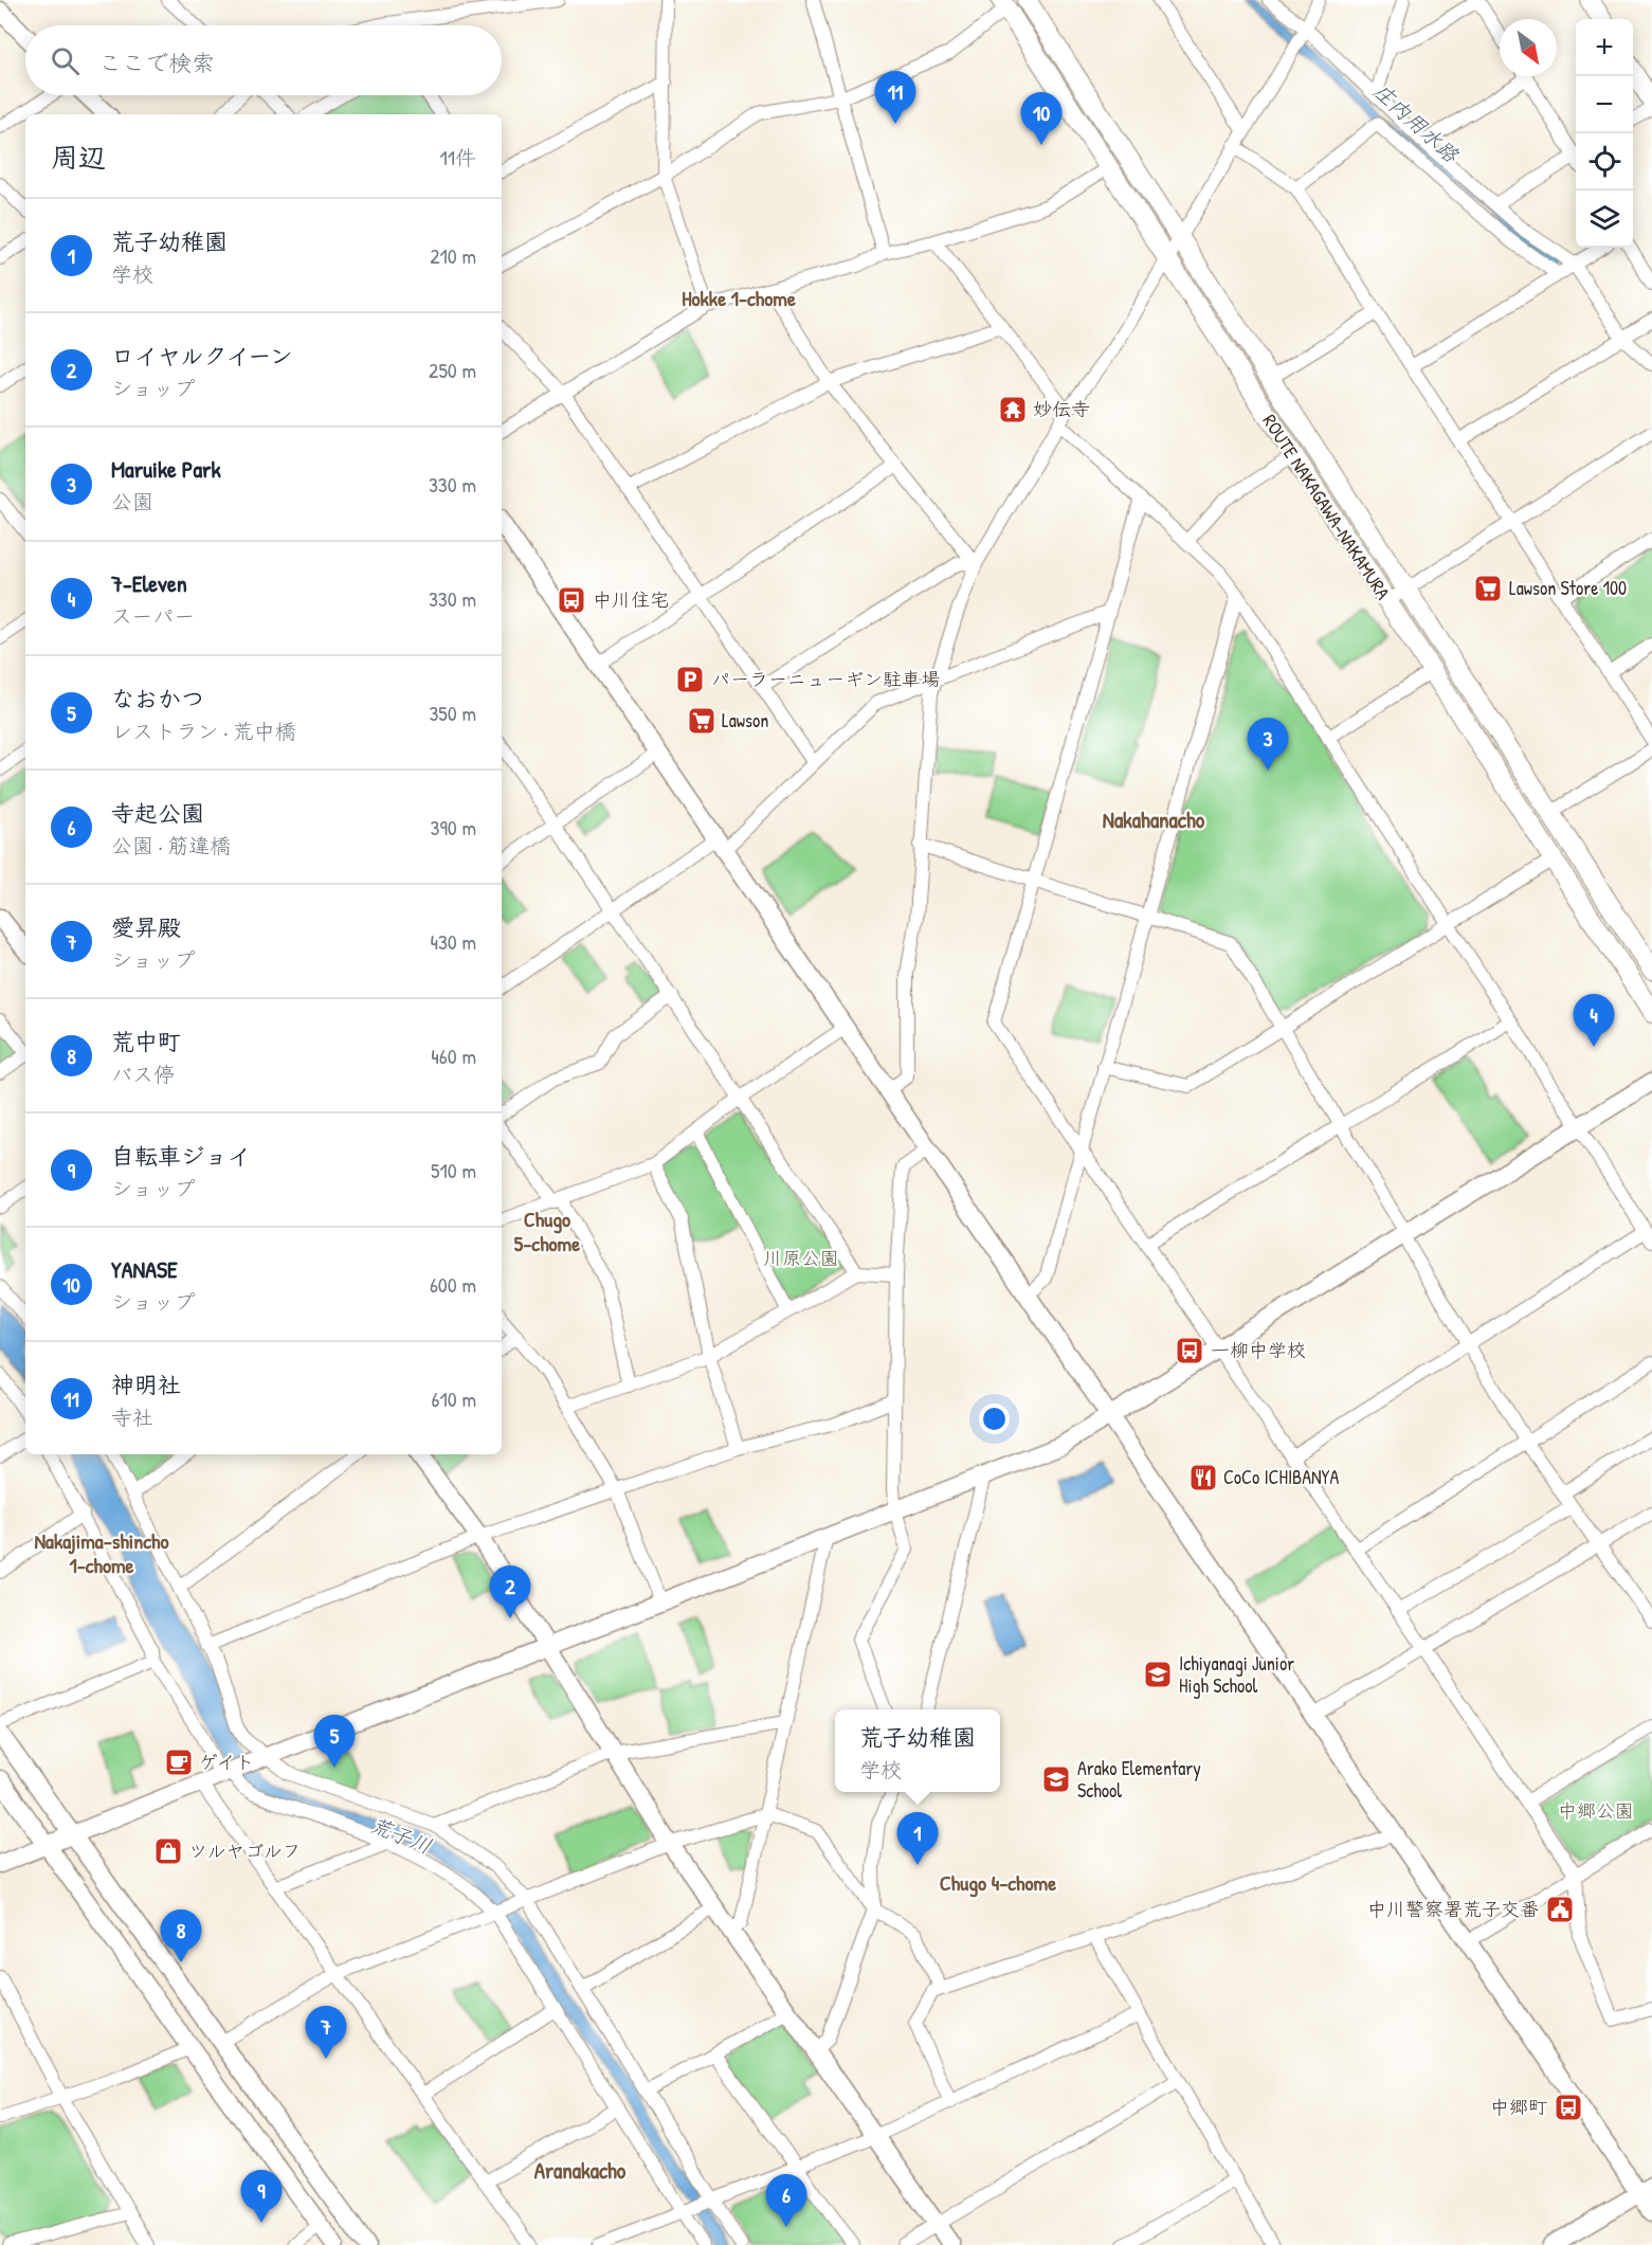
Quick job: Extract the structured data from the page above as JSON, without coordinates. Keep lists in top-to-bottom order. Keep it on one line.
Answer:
{"streets":{"main road":["ROUTE NAKAGAWA-NAKAMURA"]},"districts":["Hokke 1-chome","Nakahanacho","Chugo 5-chome","Nakajima-shincho 1-chome","Chugo 4-chome","Aranakacho"],"water":["庄内用水路","荒子川"],"parks":["川原公園","中郷公園"],"places":{"temple":["妙伝寺"],"supermarket":["Lawson Store 100","Lawson"],"bus stop":["中川住宅","一柳中学校","中郷町"],"parking":["パーラーニューギン駐車場"],"restaurant":["CoCo ICHIBANYA"],"school or university":["Ichiyanagi Junior High School","Arako Elementary School"],"cafe":["ゲイト"],"shop":["ツルヤゴルフ"],"public building":["中川警察署荒子交番"]},"north":"bottom right","page":{"map_buttons":["+","−"],"search":"ここで検索","pins":["11","10","3","4","2","5","1","8","7","9","6"],"heading":["周辺","11件"],"list":[{"mark":"1","name":"荒子幼稚園","note":"学校","value":"210 m"},{"mark":"2","name":"ロイヤルクイーン","note":"ショップ","value":"250 m"},{"mark":"3","name":"Maruike Park","note":"公園","value":"330 m"},{"mark":"4","name":"7-Eleven","note":"スーパー","value":"330 m"},{"mark":"5","name":"なおかつ","note":"レストラン · 荒中橋","value":"350 m"},{"mark":"6","name":"寺起公園","note":"公園 · 筋違橋","value":"390 m"},{"mark":"7","name":"愛昇殿","note":"ショップ","value":"430 m"},{"mark":"8","name":"荒中町","note":"バス停","value":"460 m"},{"mark":"9","name":"自転車ジョイ","note":"ショップ","value":"510 m"},{"mark":"10","name":"YANASE","note":"ショップ","value":"600 m"},{"mark":"11","name":"神明社","note":"寺社","value":"610 m"}],"popup":["荒子幼稚園","学校"]}}
